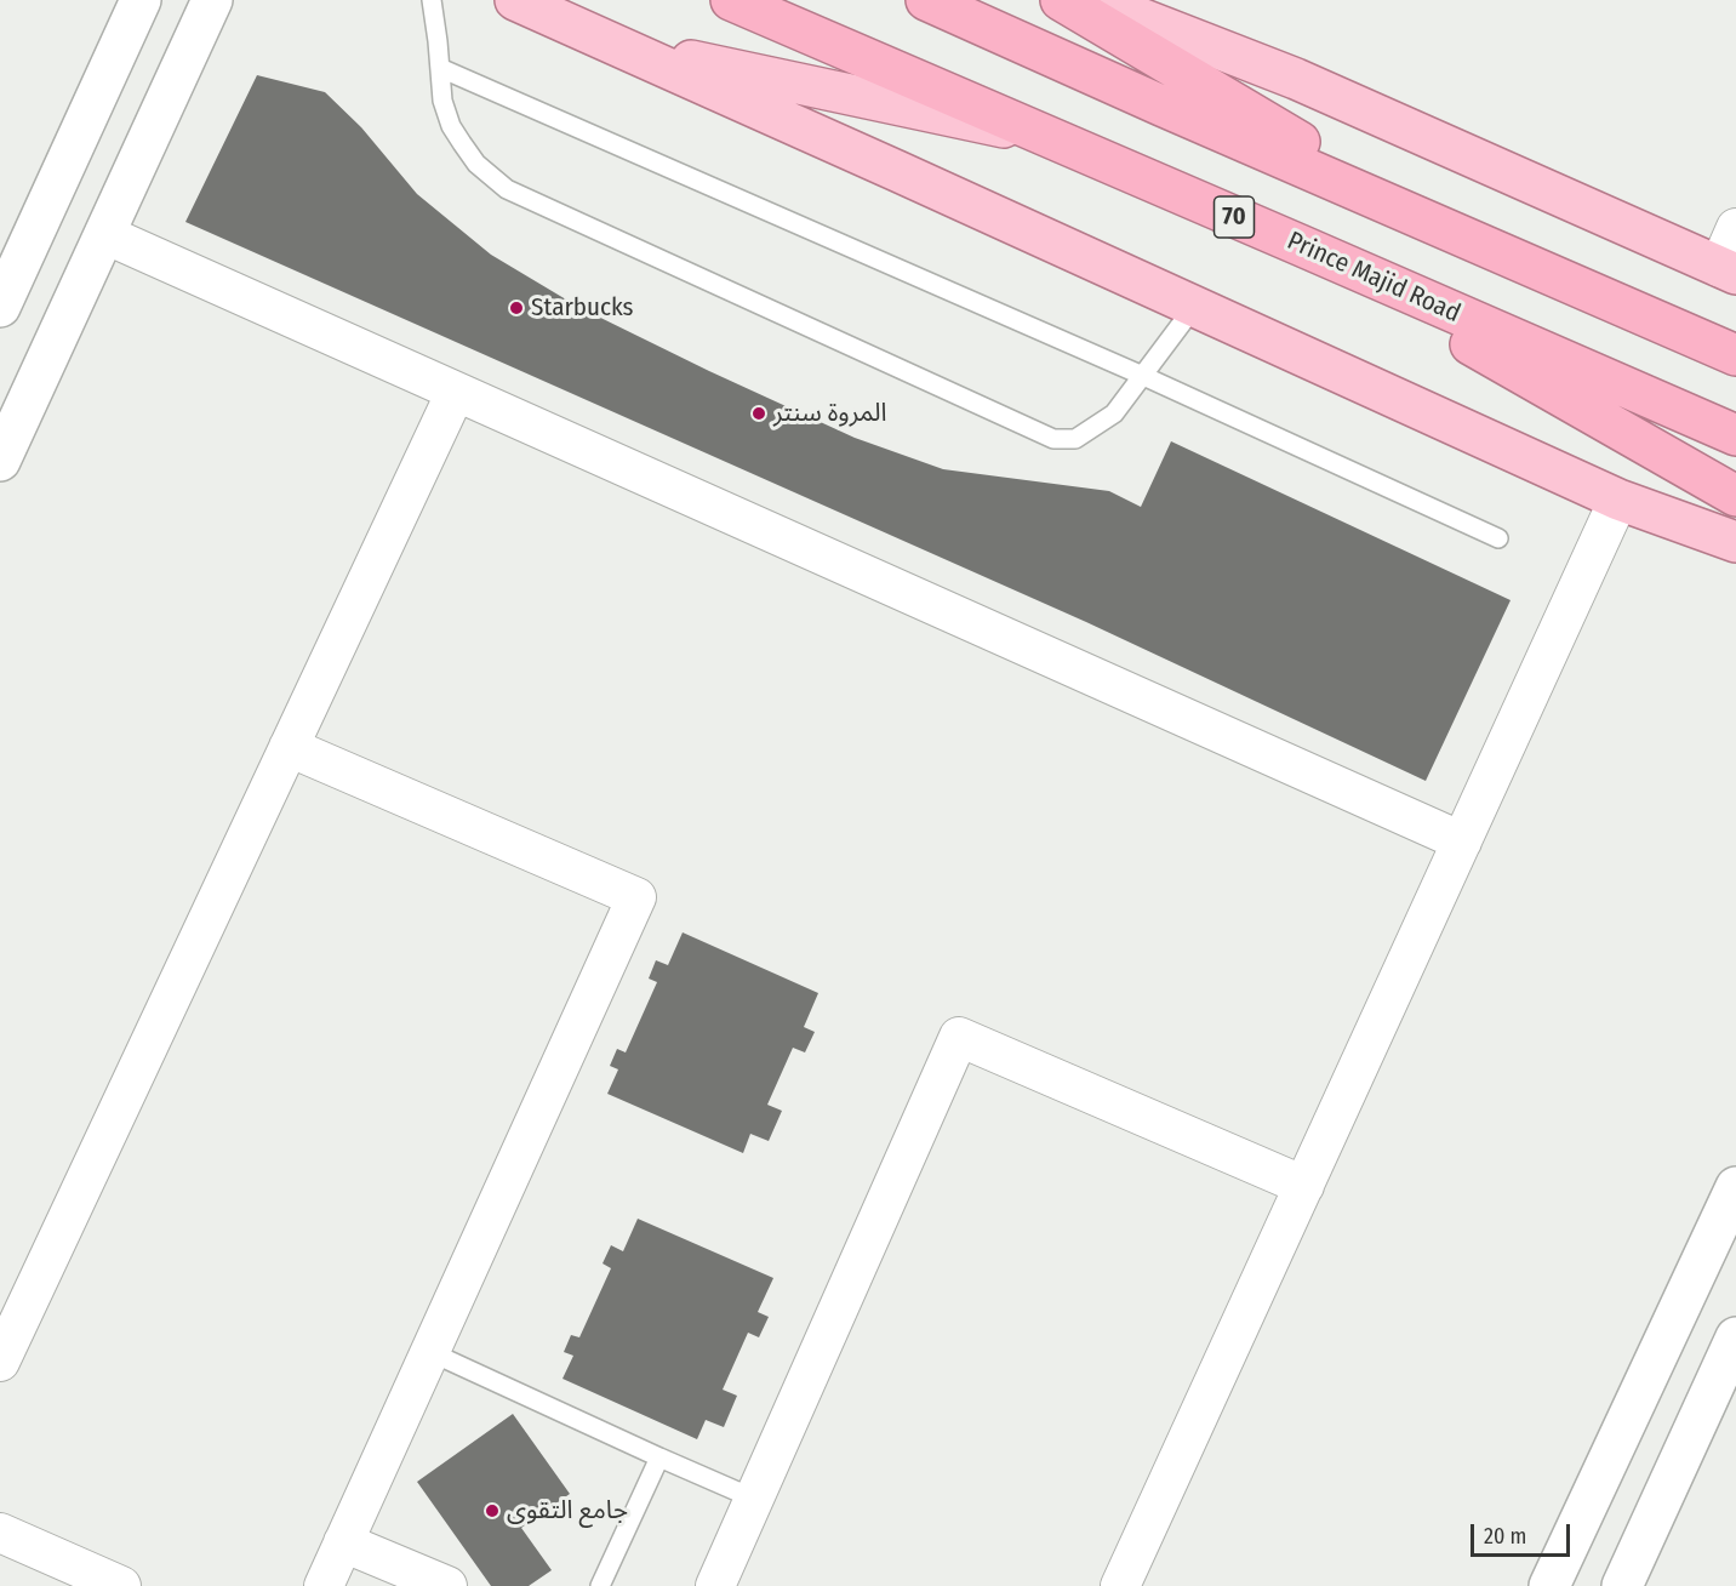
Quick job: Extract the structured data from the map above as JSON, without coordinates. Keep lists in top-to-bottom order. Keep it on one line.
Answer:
{"streets":{"highway":["70","Prince Majid Road"]},"places":["Starbucks","المروة سنتر","جامع التقوى"],"scale_bar":"20 m"}
